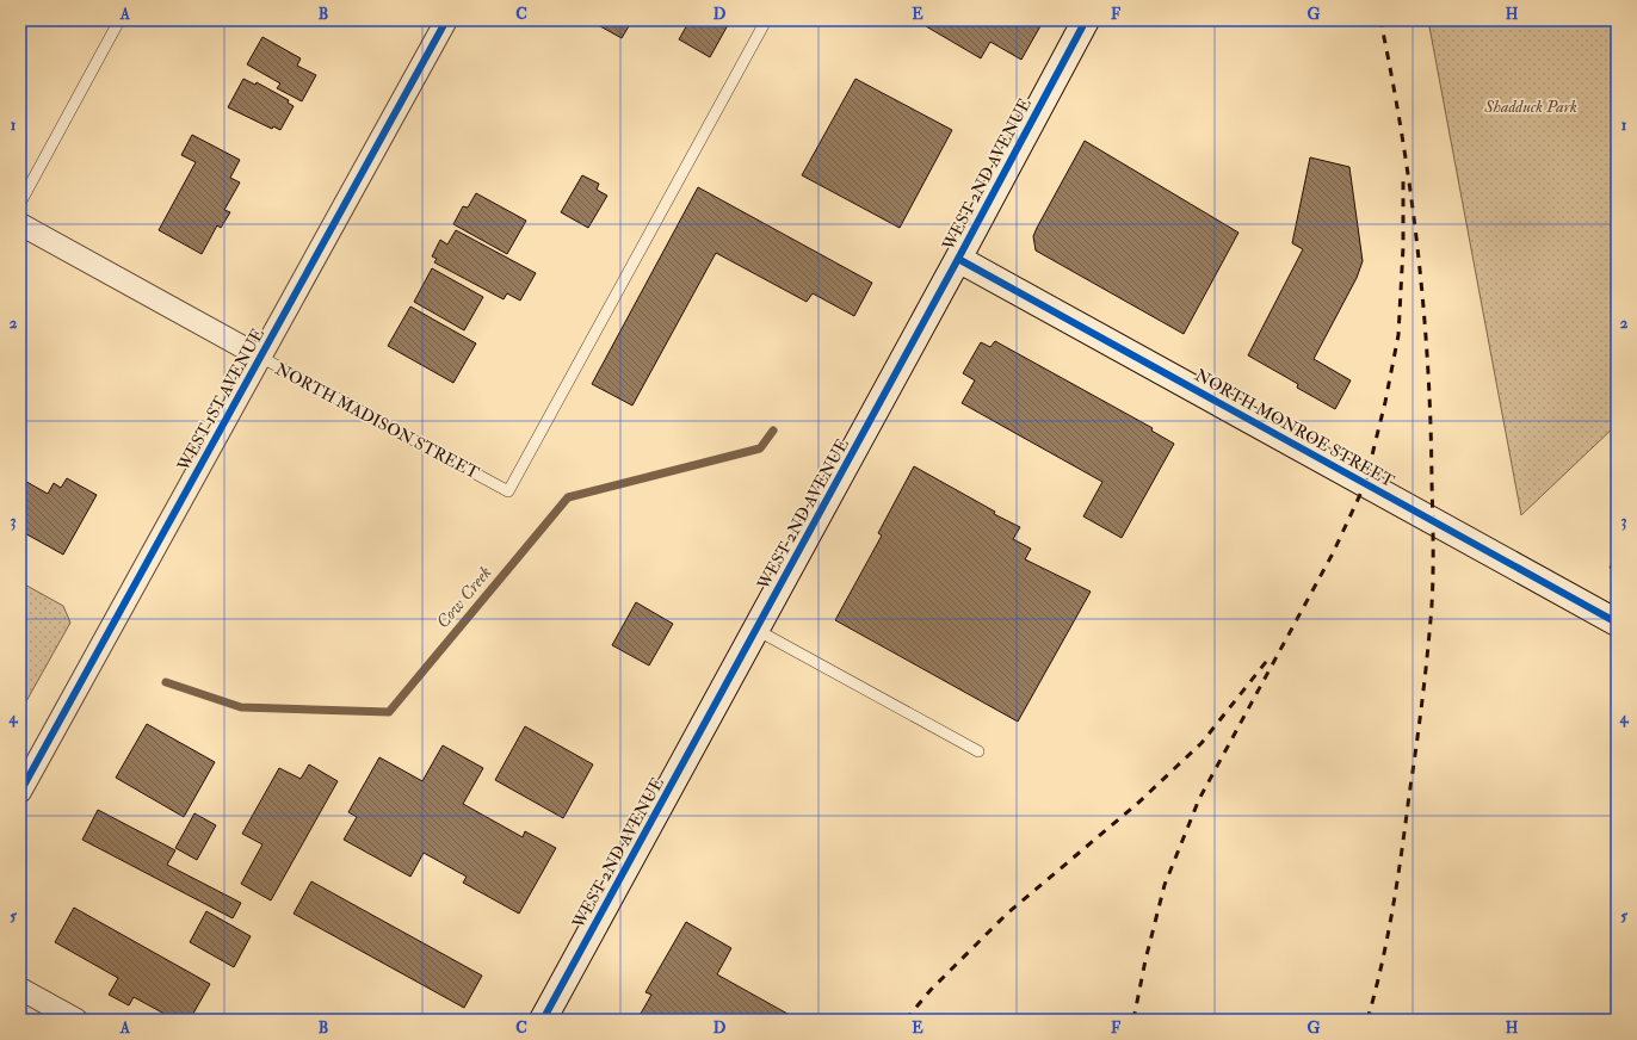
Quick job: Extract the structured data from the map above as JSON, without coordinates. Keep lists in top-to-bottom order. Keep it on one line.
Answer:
{"streets":{"street":["WEST 2ND AVENUE","WEST 1ST AVENUE","NORTH MADISON STREET","NORTH MONROE STREET"]},"crossings":[["WEST 2ND AVENUE","NORTH MONROE STREET"],["WEST 1ST AVENUE","NORTH MADISON STREET"]],"water":["Cow Creek"],"parks":["Shadduck Park"],"grid":{"columns":["A","B","C","D","E","F","G","H"],"rows":["1","2","3","4","5"]}}
